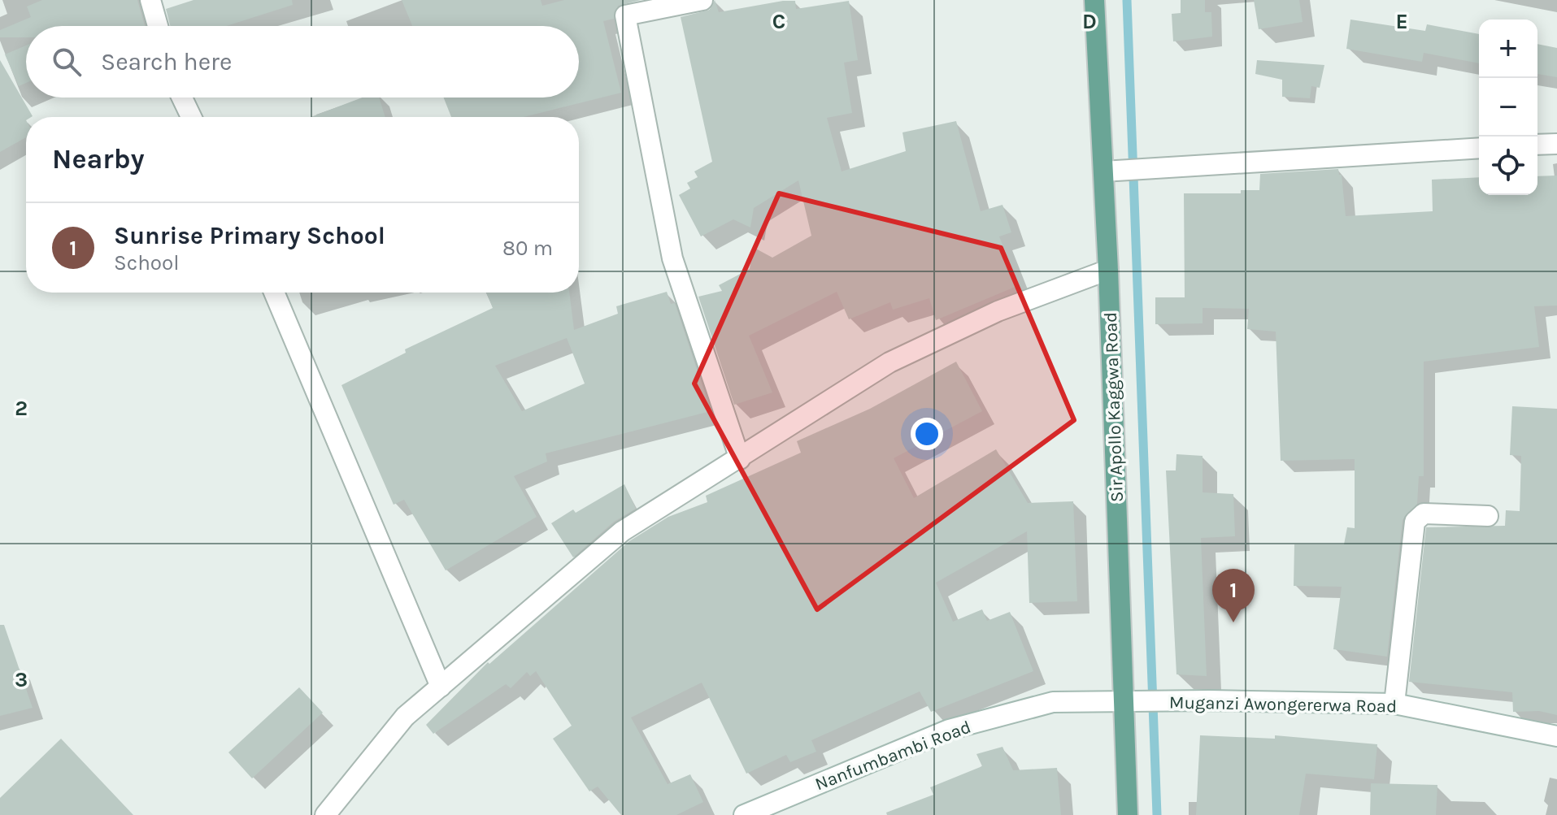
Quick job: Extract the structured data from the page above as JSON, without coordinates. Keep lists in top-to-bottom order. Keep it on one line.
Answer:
{"streets":{"main road":["Sir Apollo Kaggwa Road"],"street":["Muganzi Awongererwa Road","Nanfumbambi Road"]},"crossings":[["Sir Apollo Kaggwa Road","Muganzi Awongererwa Road"],["Sir Apollo Kaggwa Road","Nanfumbambi Road"],["Muganzi Awongererwa Road","Nanfumbambi Road"]],"page":{"map_buttons":["+","−"],"search":"Search here","heading":"Nearby","list":[{"mark":"1","name":"Sunrise Primary School","note":"School","value":"80 m"}],"pins":"1"},"grid":{"columns":["C","D","E"],"rows":["2","3"]}}
